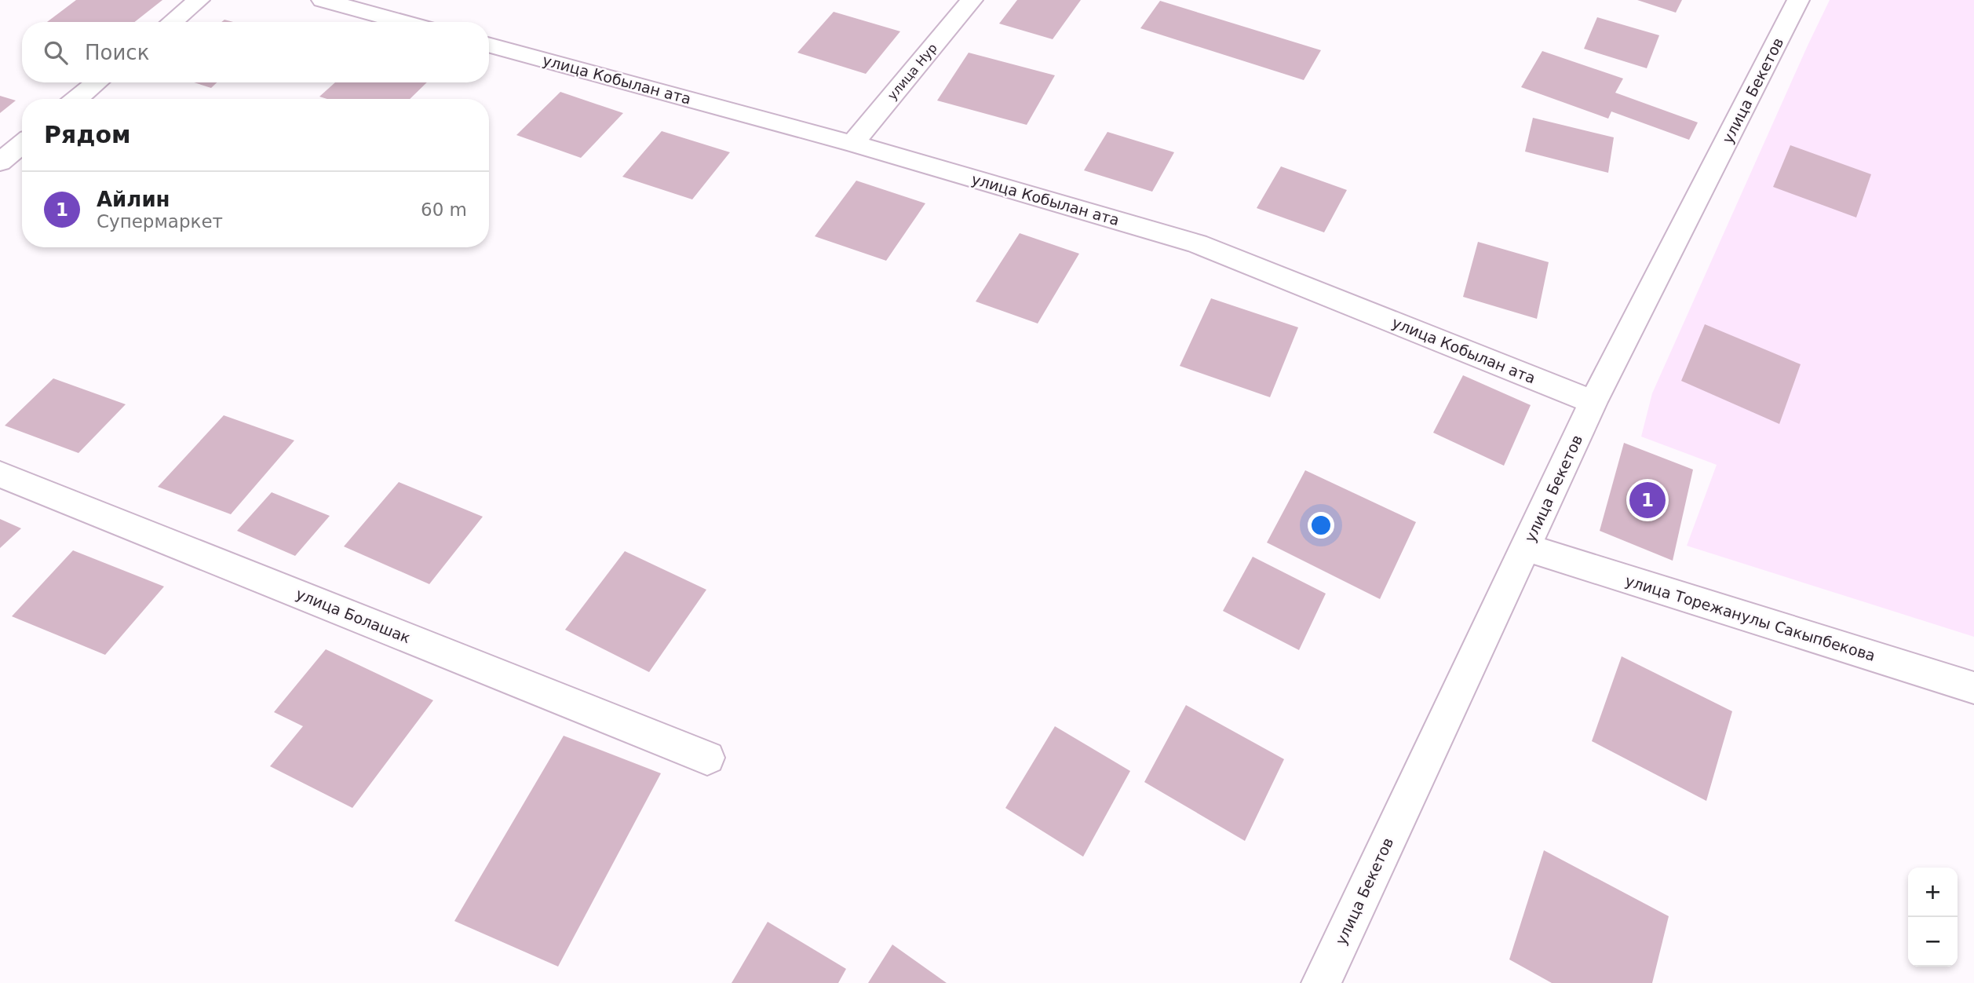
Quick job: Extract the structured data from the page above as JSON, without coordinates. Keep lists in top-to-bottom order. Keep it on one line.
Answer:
{"streets":{"street":["улица Нур","улица Кобылан ата","улица Бекетов","улица Болашак","улица Торежанулы Сакыпбекова"]},"crossings":[["улица Нур","улица Кобылан ата"],["улица Кобылан ата","улица Бекетов"],["улица Бекетов","улица Торежанулы Сакыпбекова"]],"page":{"search":"Поиск","heading":"Рядом","list":[{"mark":"1","name":"Айлин","note":"Супермаркет","value":"60 m"}],"pins":"1","map_buttons":["+","−"]}}
